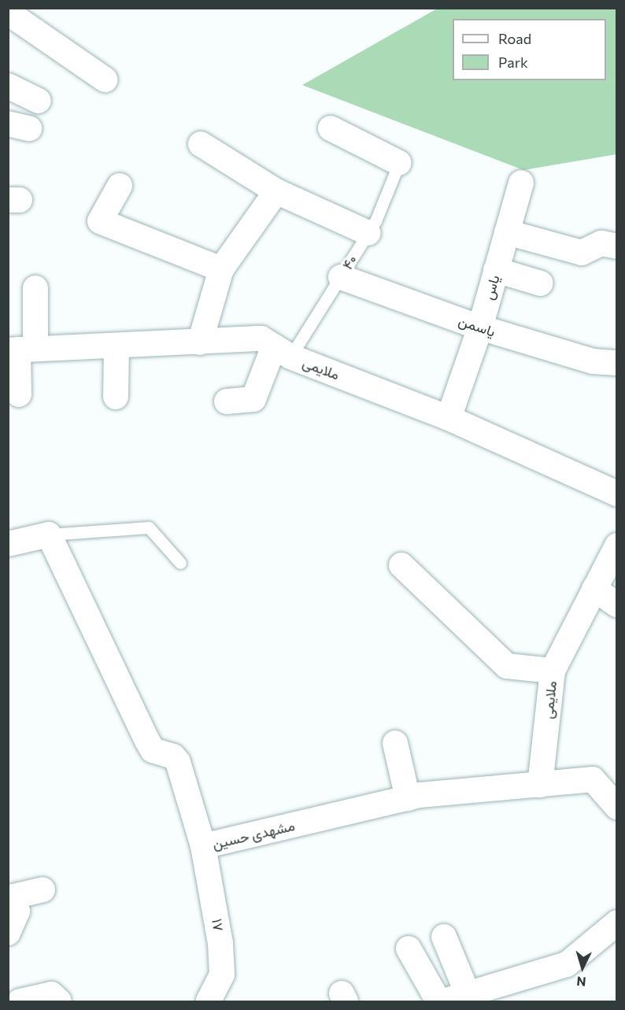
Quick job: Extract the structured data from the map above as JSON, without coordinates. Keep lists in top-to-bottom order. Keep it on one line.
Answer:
{"streets":{"street":["یاس","یاسمن","ملایمی","مشهدی حسین","۱۷"],"lane":["۴۰"]},"crossings":[["۴۰","یاسمن"],["۴۰","ملایمی"],["یاس","یاسمن"],["یاس","ملایمی"],["ملایمی","مشهدی حسین"],["مشهدی حسین","۱۷"]],"legend":["Road","Park"],"north":"bottom"}
